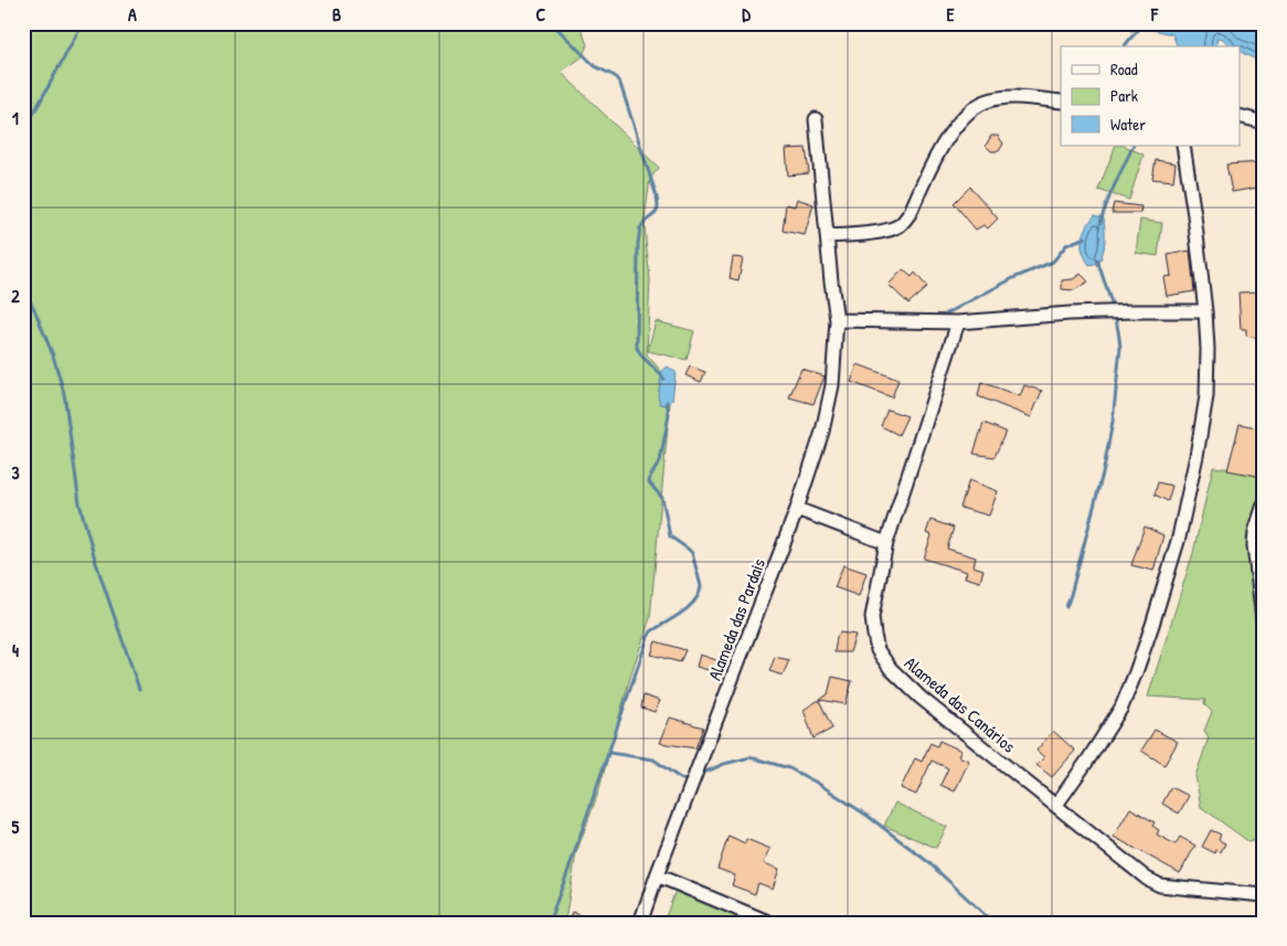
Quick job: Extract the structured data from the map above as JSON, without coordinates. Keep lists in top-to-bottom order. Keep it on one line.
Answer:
{"streets":{"street":["Alameda das Pardais","Alameda das Canários"]},"legend":["Road","Park","Water"],"grid":{"columns":["A","B","C","D","E","F"],"rows":["1","2","3","4","5"]}}
